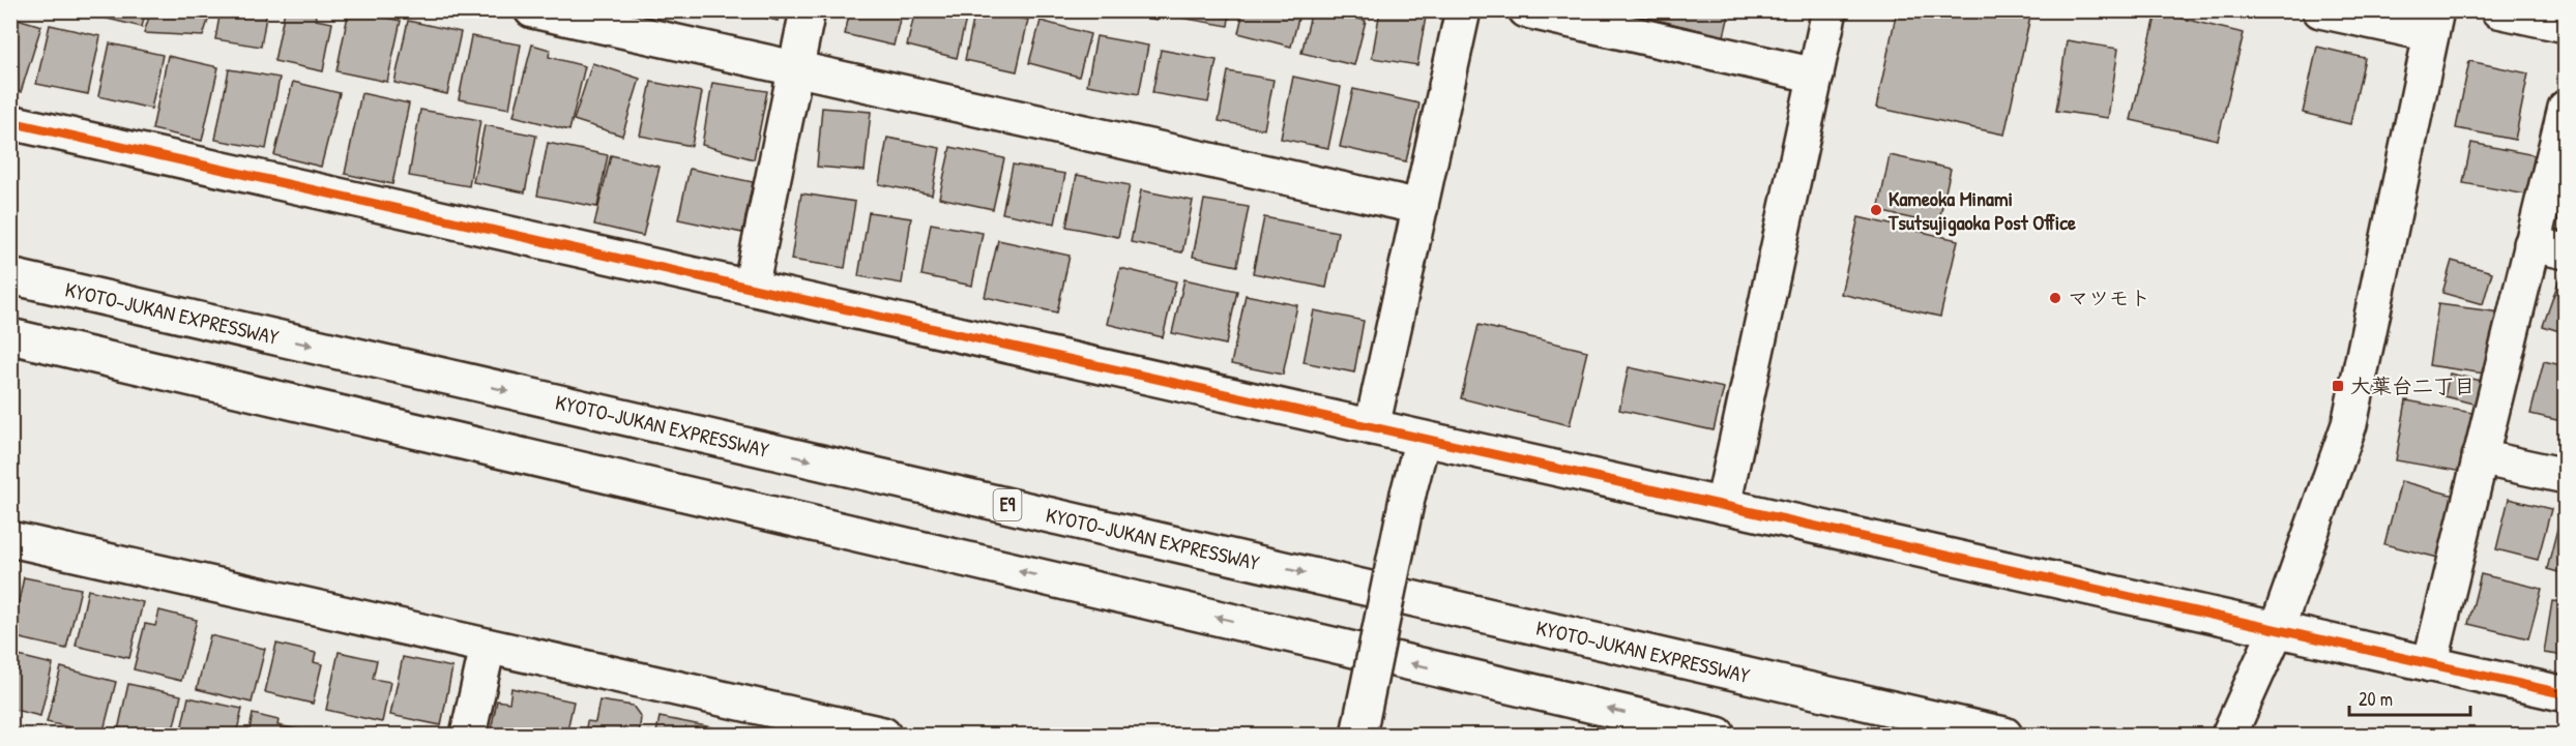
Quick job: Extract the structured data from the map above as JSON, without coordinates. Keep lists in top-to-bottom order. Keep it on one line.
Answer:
{"streets":{"main road":["KYOTO-JUKAN EXPRESSWAY","E9"]},"places":{"other":["Kameoka Minami Tsutsujigaoka Post Office","マツモト"],"transit":["大葉台二丁目"]},"scale_bar":"20 m"}
